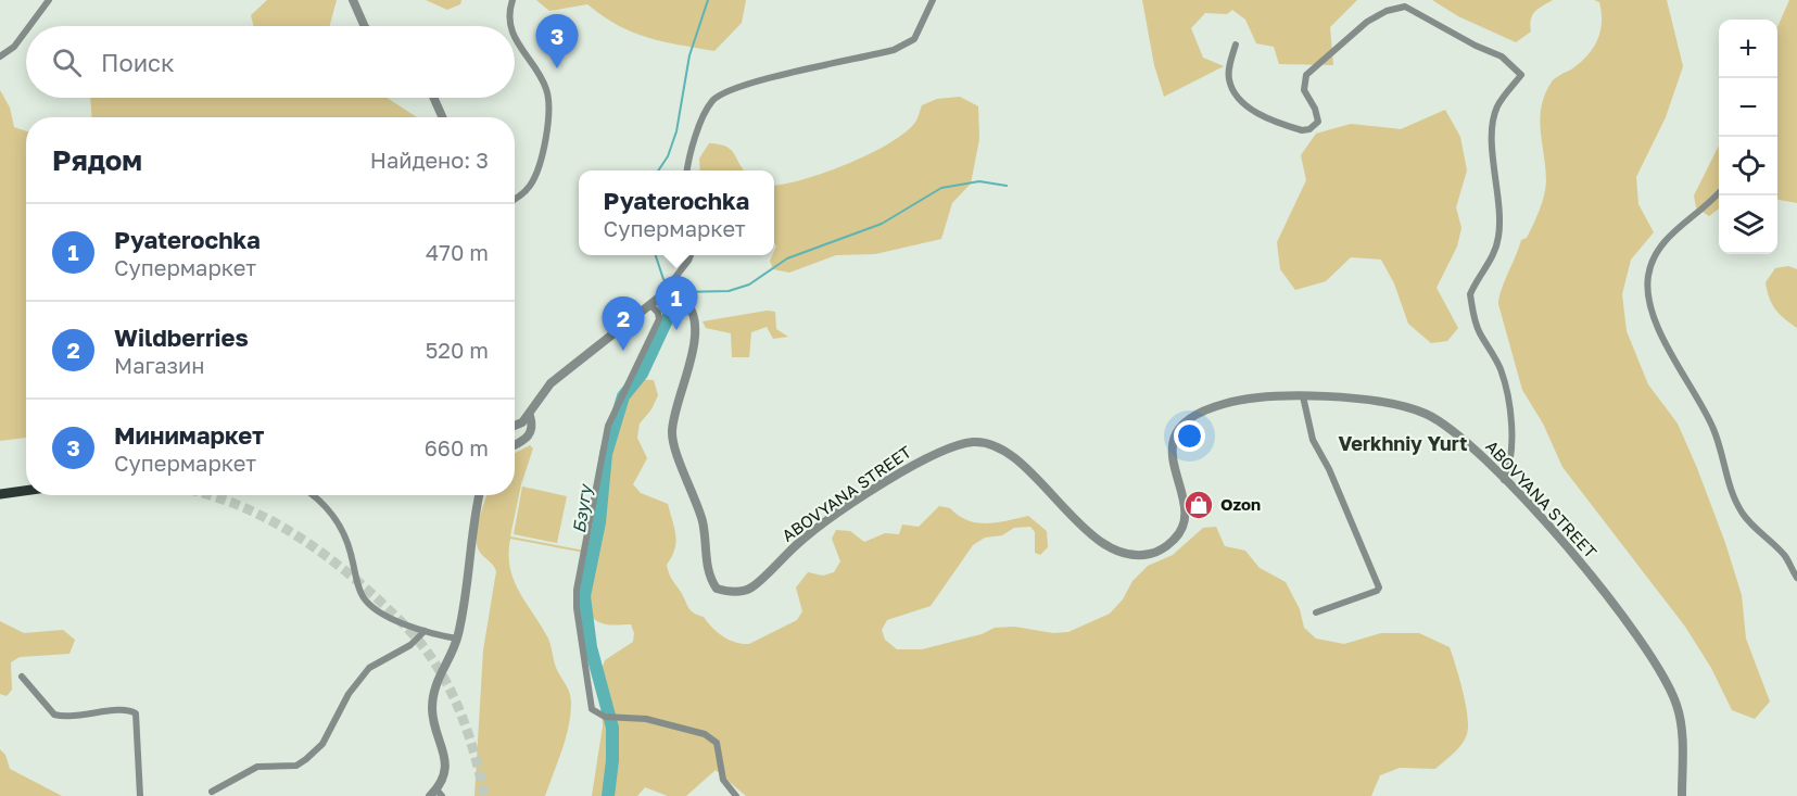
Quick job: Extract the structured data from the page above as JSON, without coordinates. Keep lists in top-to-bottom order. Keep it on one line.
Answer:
{"streets":{"street":["ABOVYANA STREET"]},"districts":["Verkhniy Yurt"],"water":["Бзугу"],"places":{"shop":["Ozon"]},"page":{"pins":["3","1","2"],"map_buttons":["+","−"],"search":"Поиск","heading":["Рядом","Найдено: 3"],"popup":["Pyaterochka","Супермаркет"],"list":[{"mark":"1","name":"Pyaterochka","note":"Супермаркет","value":"470 m"},{"mark":"2","name":"Wildberries","note":"Магазин","value":"520 m"},{"mark":"3","name":"Минимаркет","note":"Супермаркет","value":"660 m"}]}}
